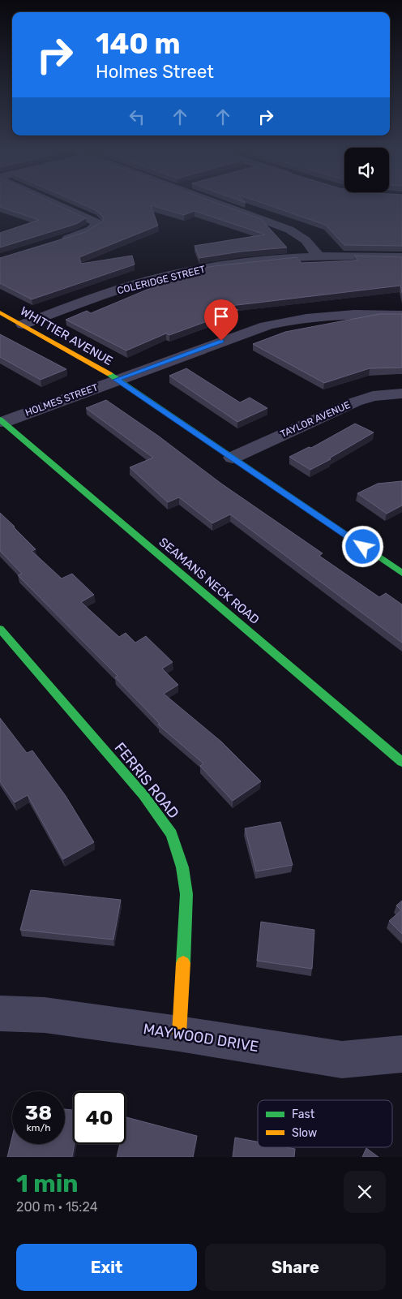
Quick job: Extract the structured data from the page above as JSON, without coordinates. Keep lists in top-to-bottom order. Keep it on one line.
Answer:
{"streets":{"street":["COLERIDGE STREET","WHITTIER AVENUE","HOLMES STREET","TAYLOR AVENUE","SEAMANS NECK ROAD","FERRIS ROAD","MAYWOOD DRIVE"]},"crossings":[["COLERIDGE STREET","WHITTIER AVENUE"],["WHITTIER AVENUE","HOLMES STREET"],["WHITTIER AVENUE","TAYLOR AVENUE"],["HOLMES STREET","SEAMANS NECK ROAD"],["FERRIS ROAD","MAYWOOD DRIVE"]],"legend":["Fast","Slow"],"page":{"turn":["140 m","Holmes Street"],"speed":"38 km/h","limit":"40","heading":["1 min","200 m · 15:24"],"buttons":["Exit","Share"]}}
